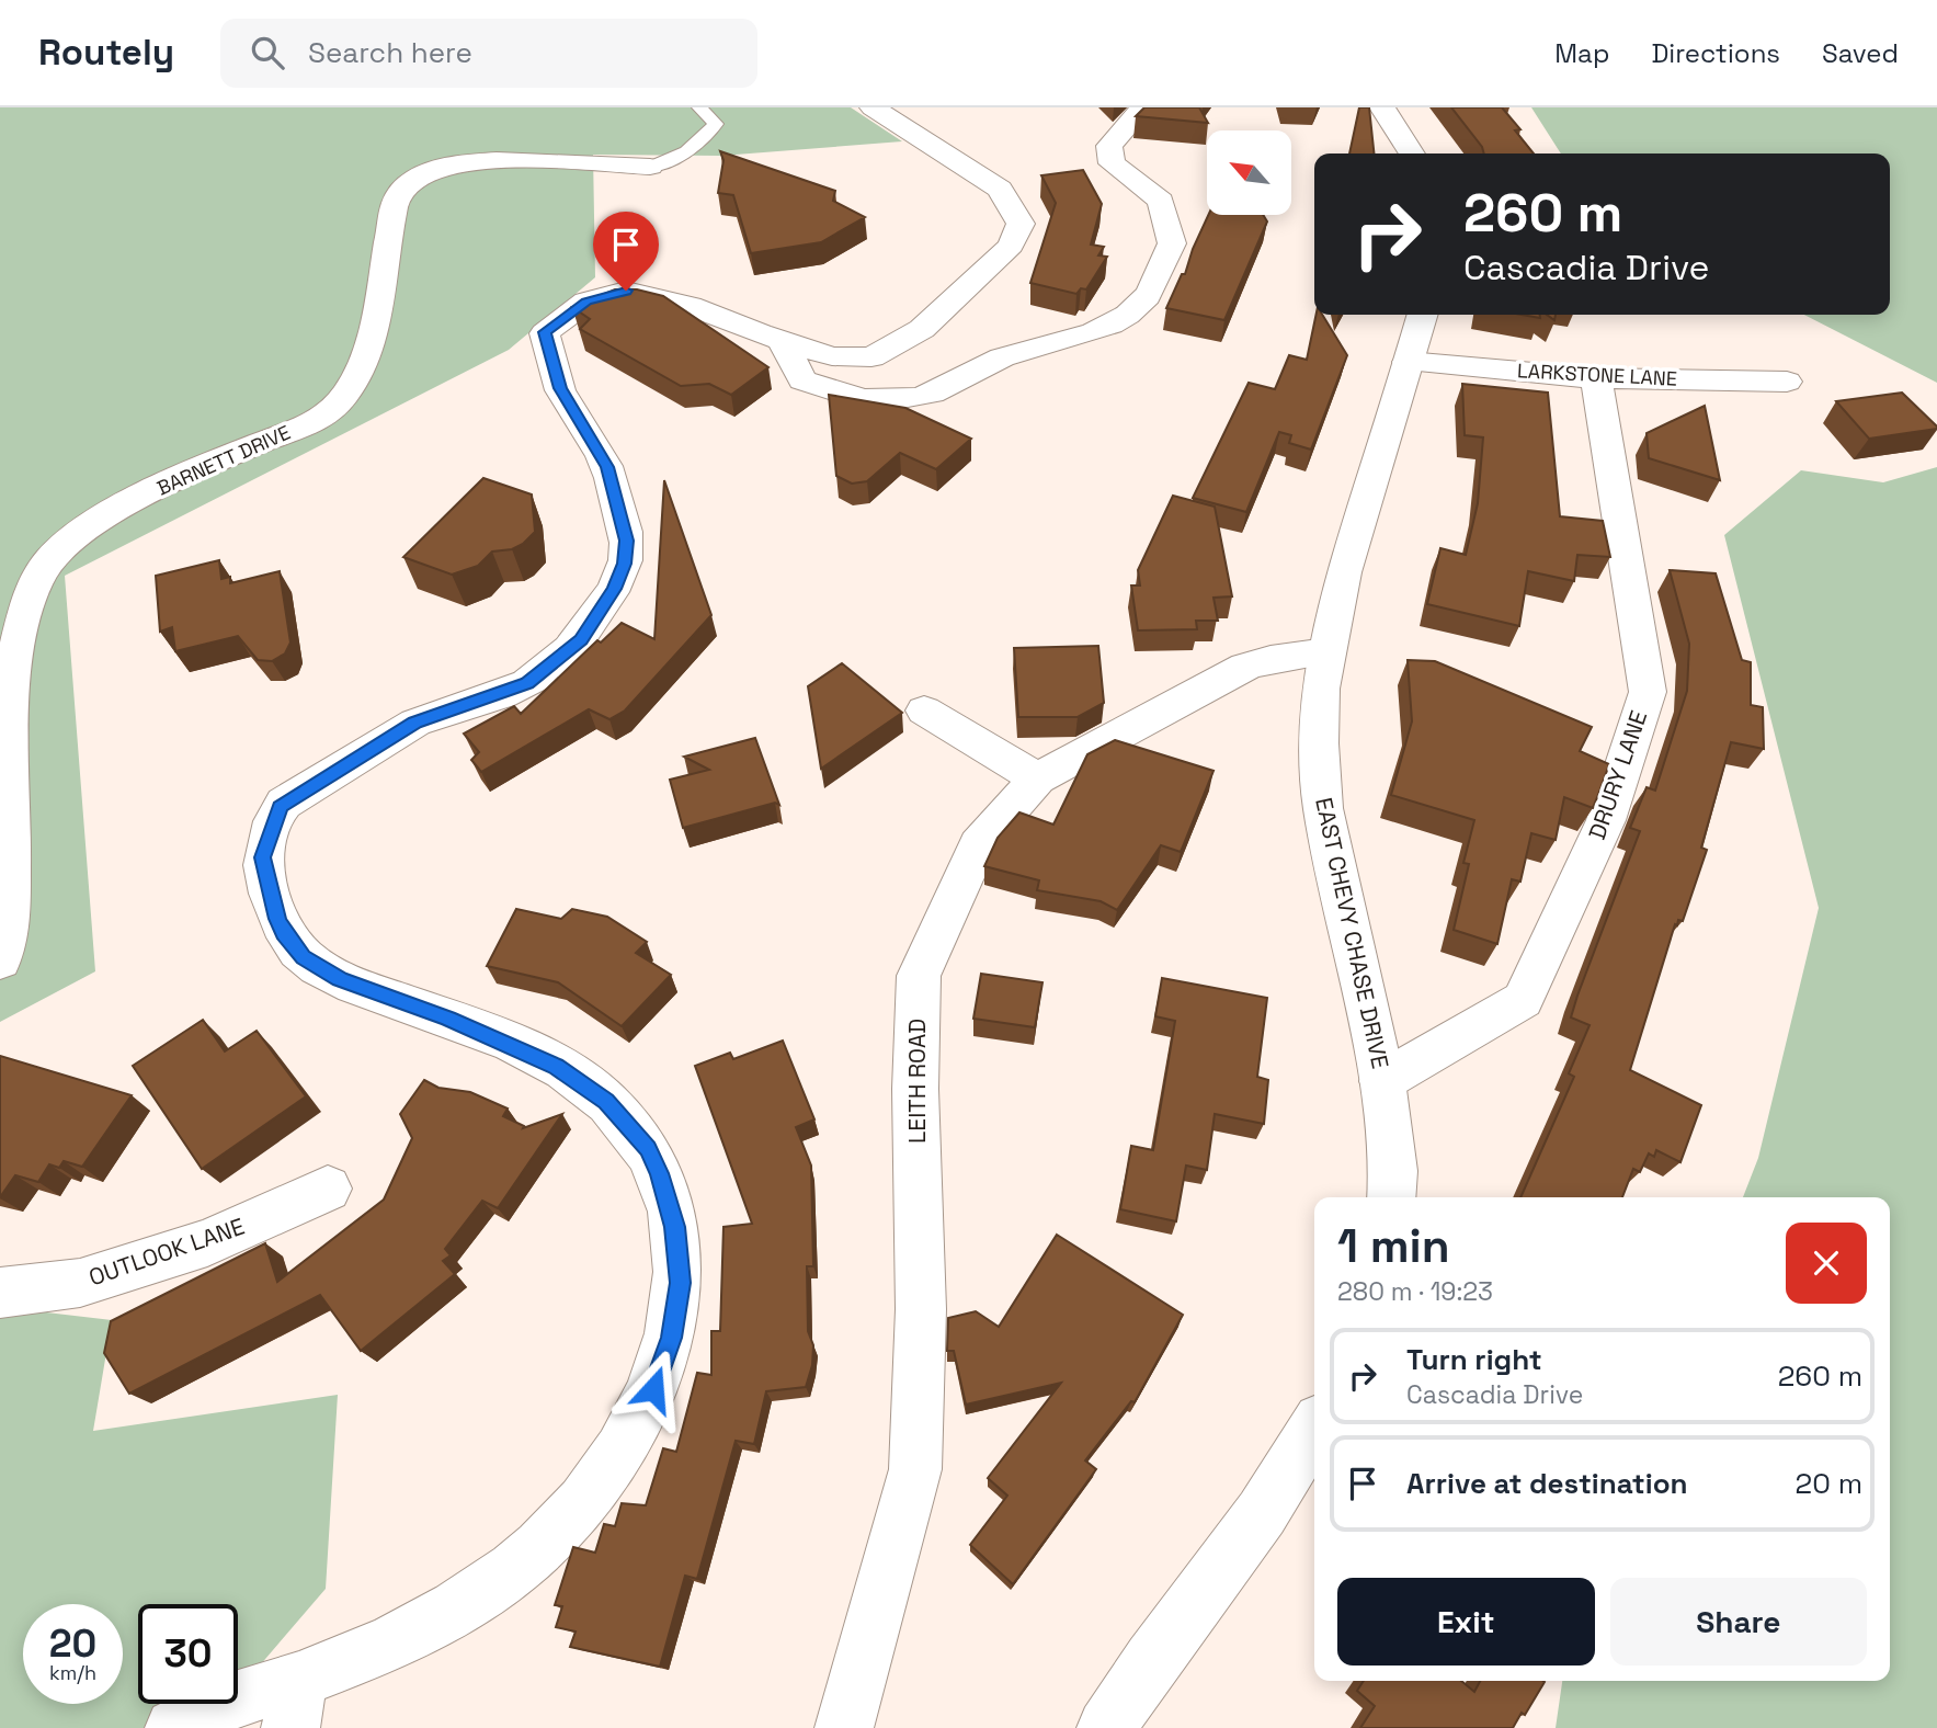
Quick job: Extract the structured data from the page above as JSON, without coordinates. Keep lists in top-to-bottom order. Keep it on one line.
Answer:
{"streets":{"street":["LARKSTONE LANE","BARNETT DRIVE","DRURY LANE","EAST CHEVY CHASE DRIVE","LEITH ROAD","OUTLOOK LANE"]},"crossings":[["LARKSTONE LANE","DRURY LANE"],["LARKSTONE LANE","EAST CHEVY CHASE DRIVE"],["DRURY LANE","EAST CHEVY CHASE DRIVE"],["EAST CHEVY CHASE DRIVE","LEITH ROAD"]],"north":"top left","page":{"header":"Routely","search":"Search here","nav":["Map","Directions","Saved"],"turn":["260 m","Cascadia Drive"],"heading":["1 min","280 m · 19:23"],"list":[{"name":"Turn right","note":"Cascadia Drive","value":"260 m"},{"name":"Arrive at destination","value":"20 m"}],"buttons":["Exit","Share"],"speed":"20 km/h","limit":"30"}}
